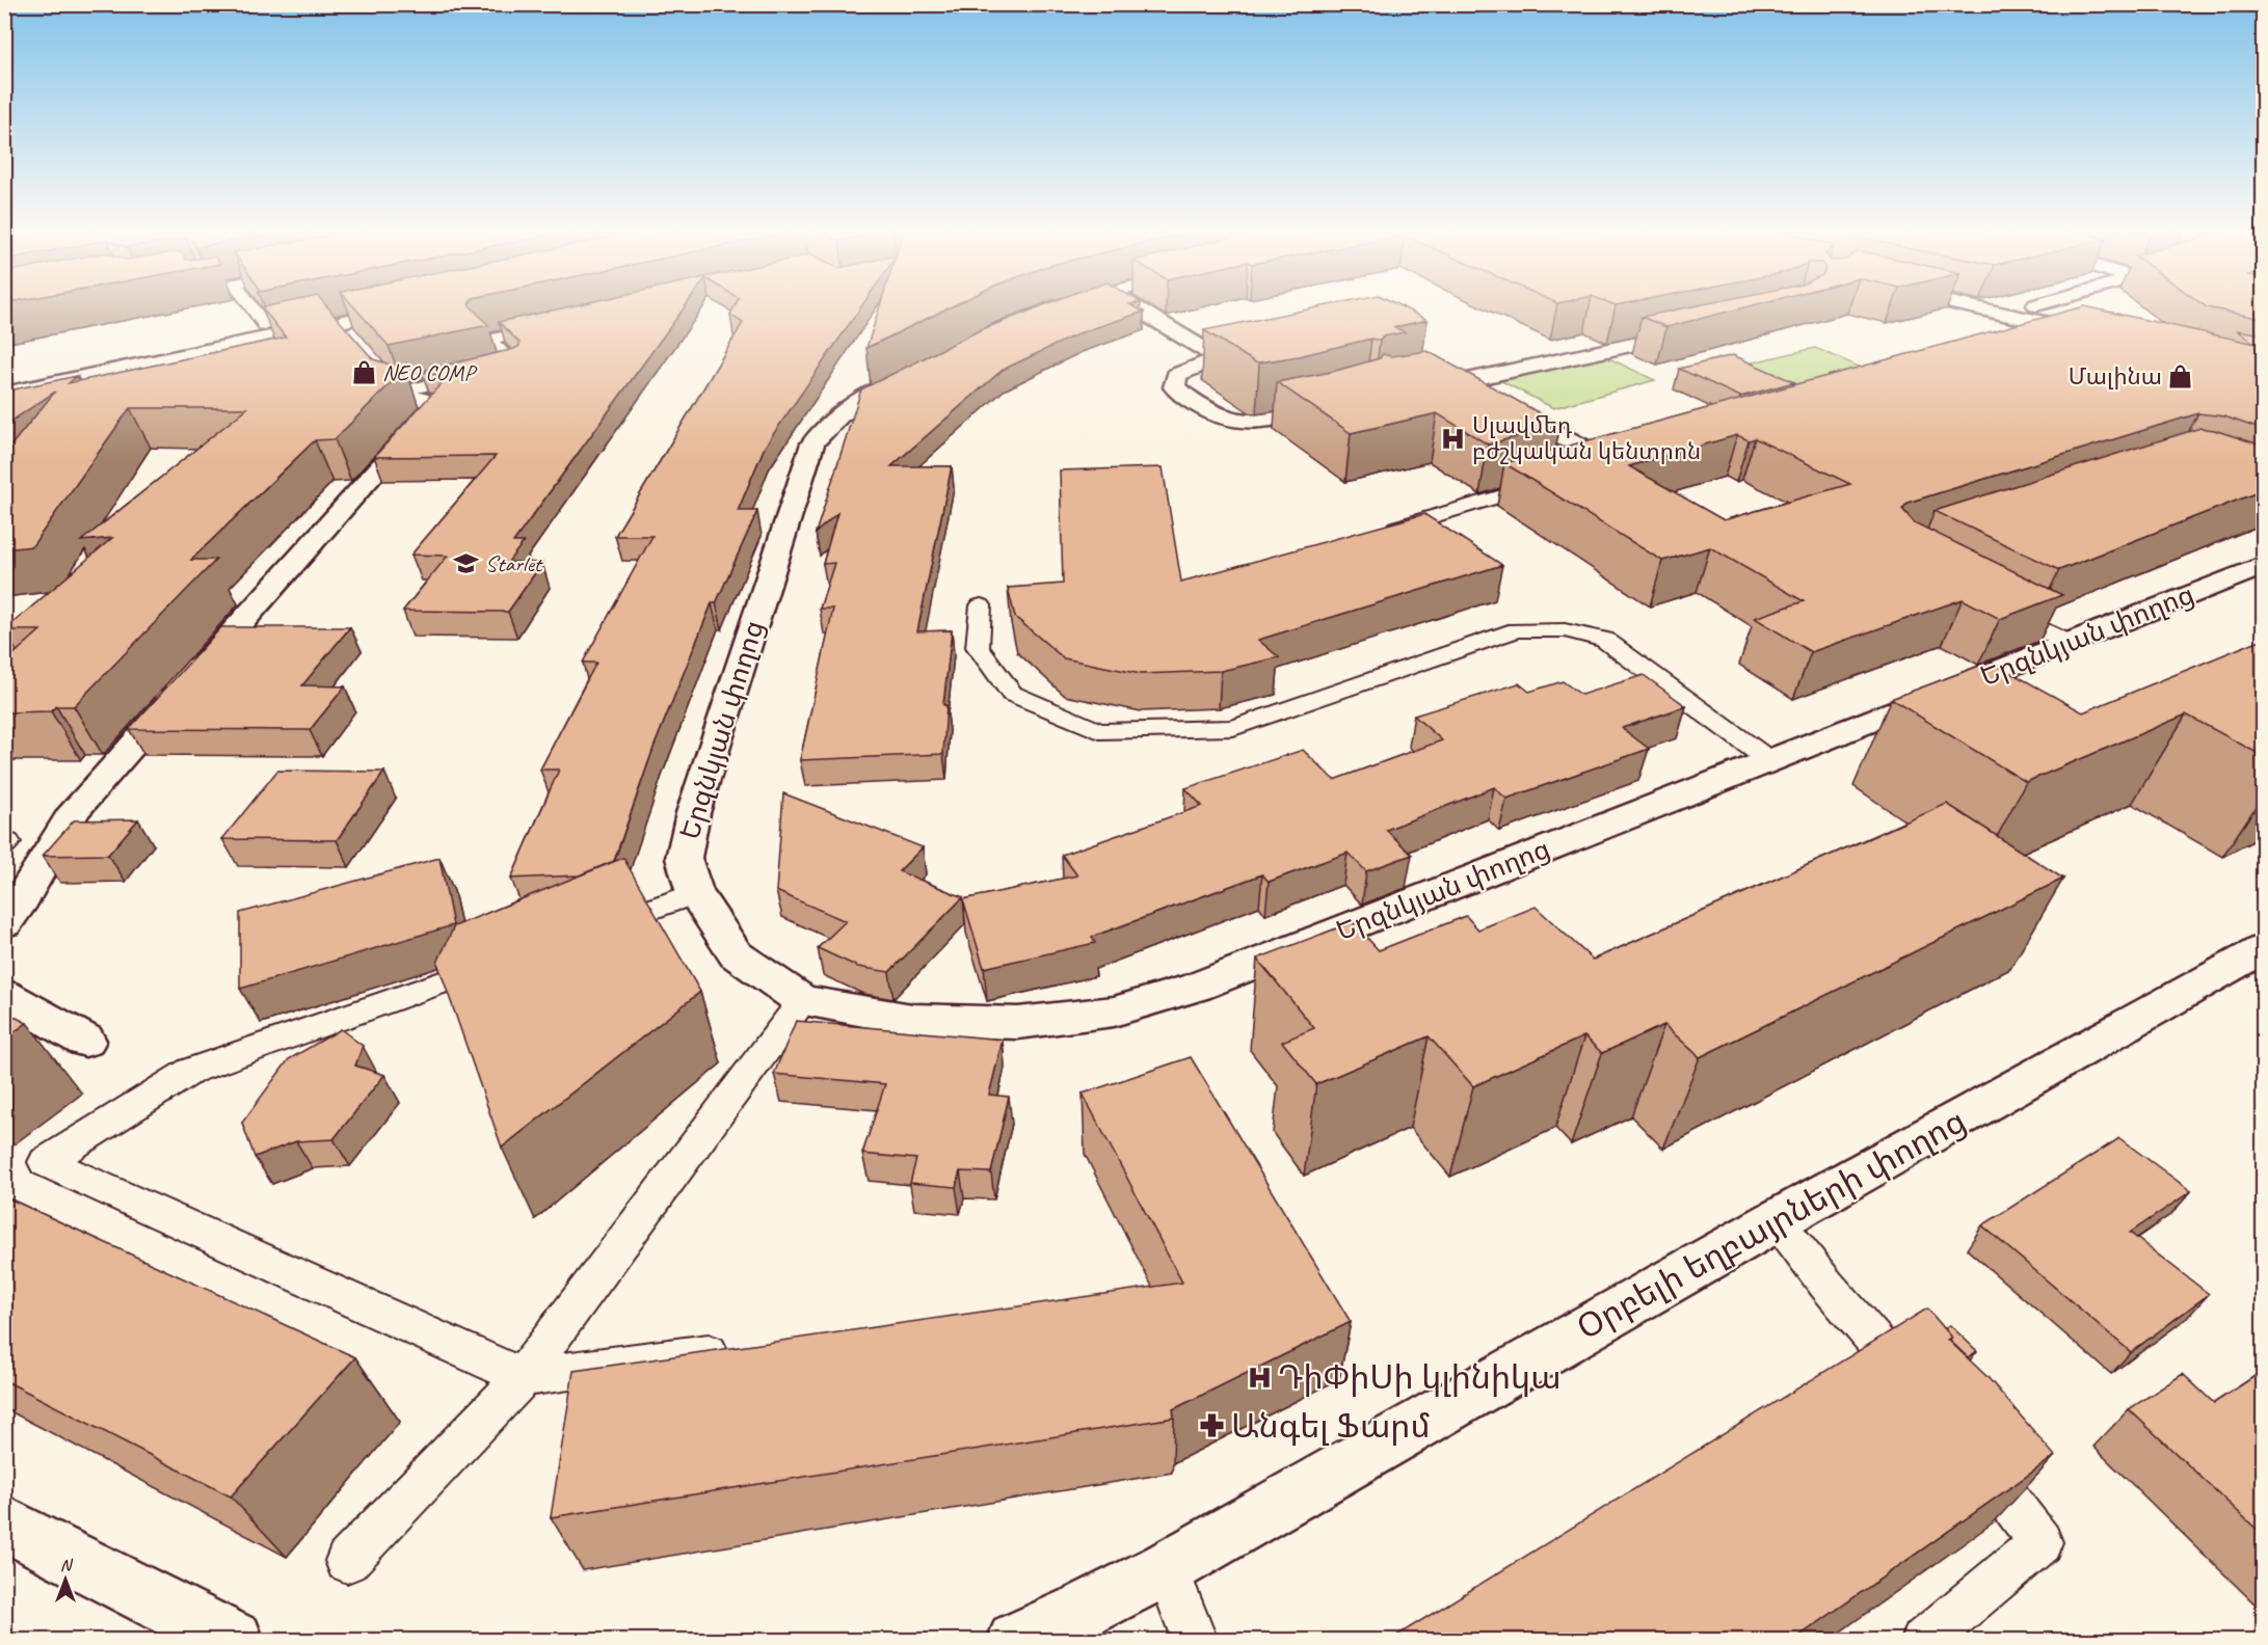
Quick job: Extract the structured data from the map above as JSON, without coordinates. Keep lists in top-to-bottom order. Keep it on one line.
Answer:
{"streets":{"street":["Երզնկյան փողոց","Օրբելի եղբայրների փողոց"]},"places":{"shop":["NEO COMP","Մալինա"],"hospital":["Սլավմեդ բժշկական կենտրոն","ԴիՓիՍի կլինիկա"],"school or university":["Starlet"],"pharmacy":["Անգել Ֆարմ"]},"north":"top"}
